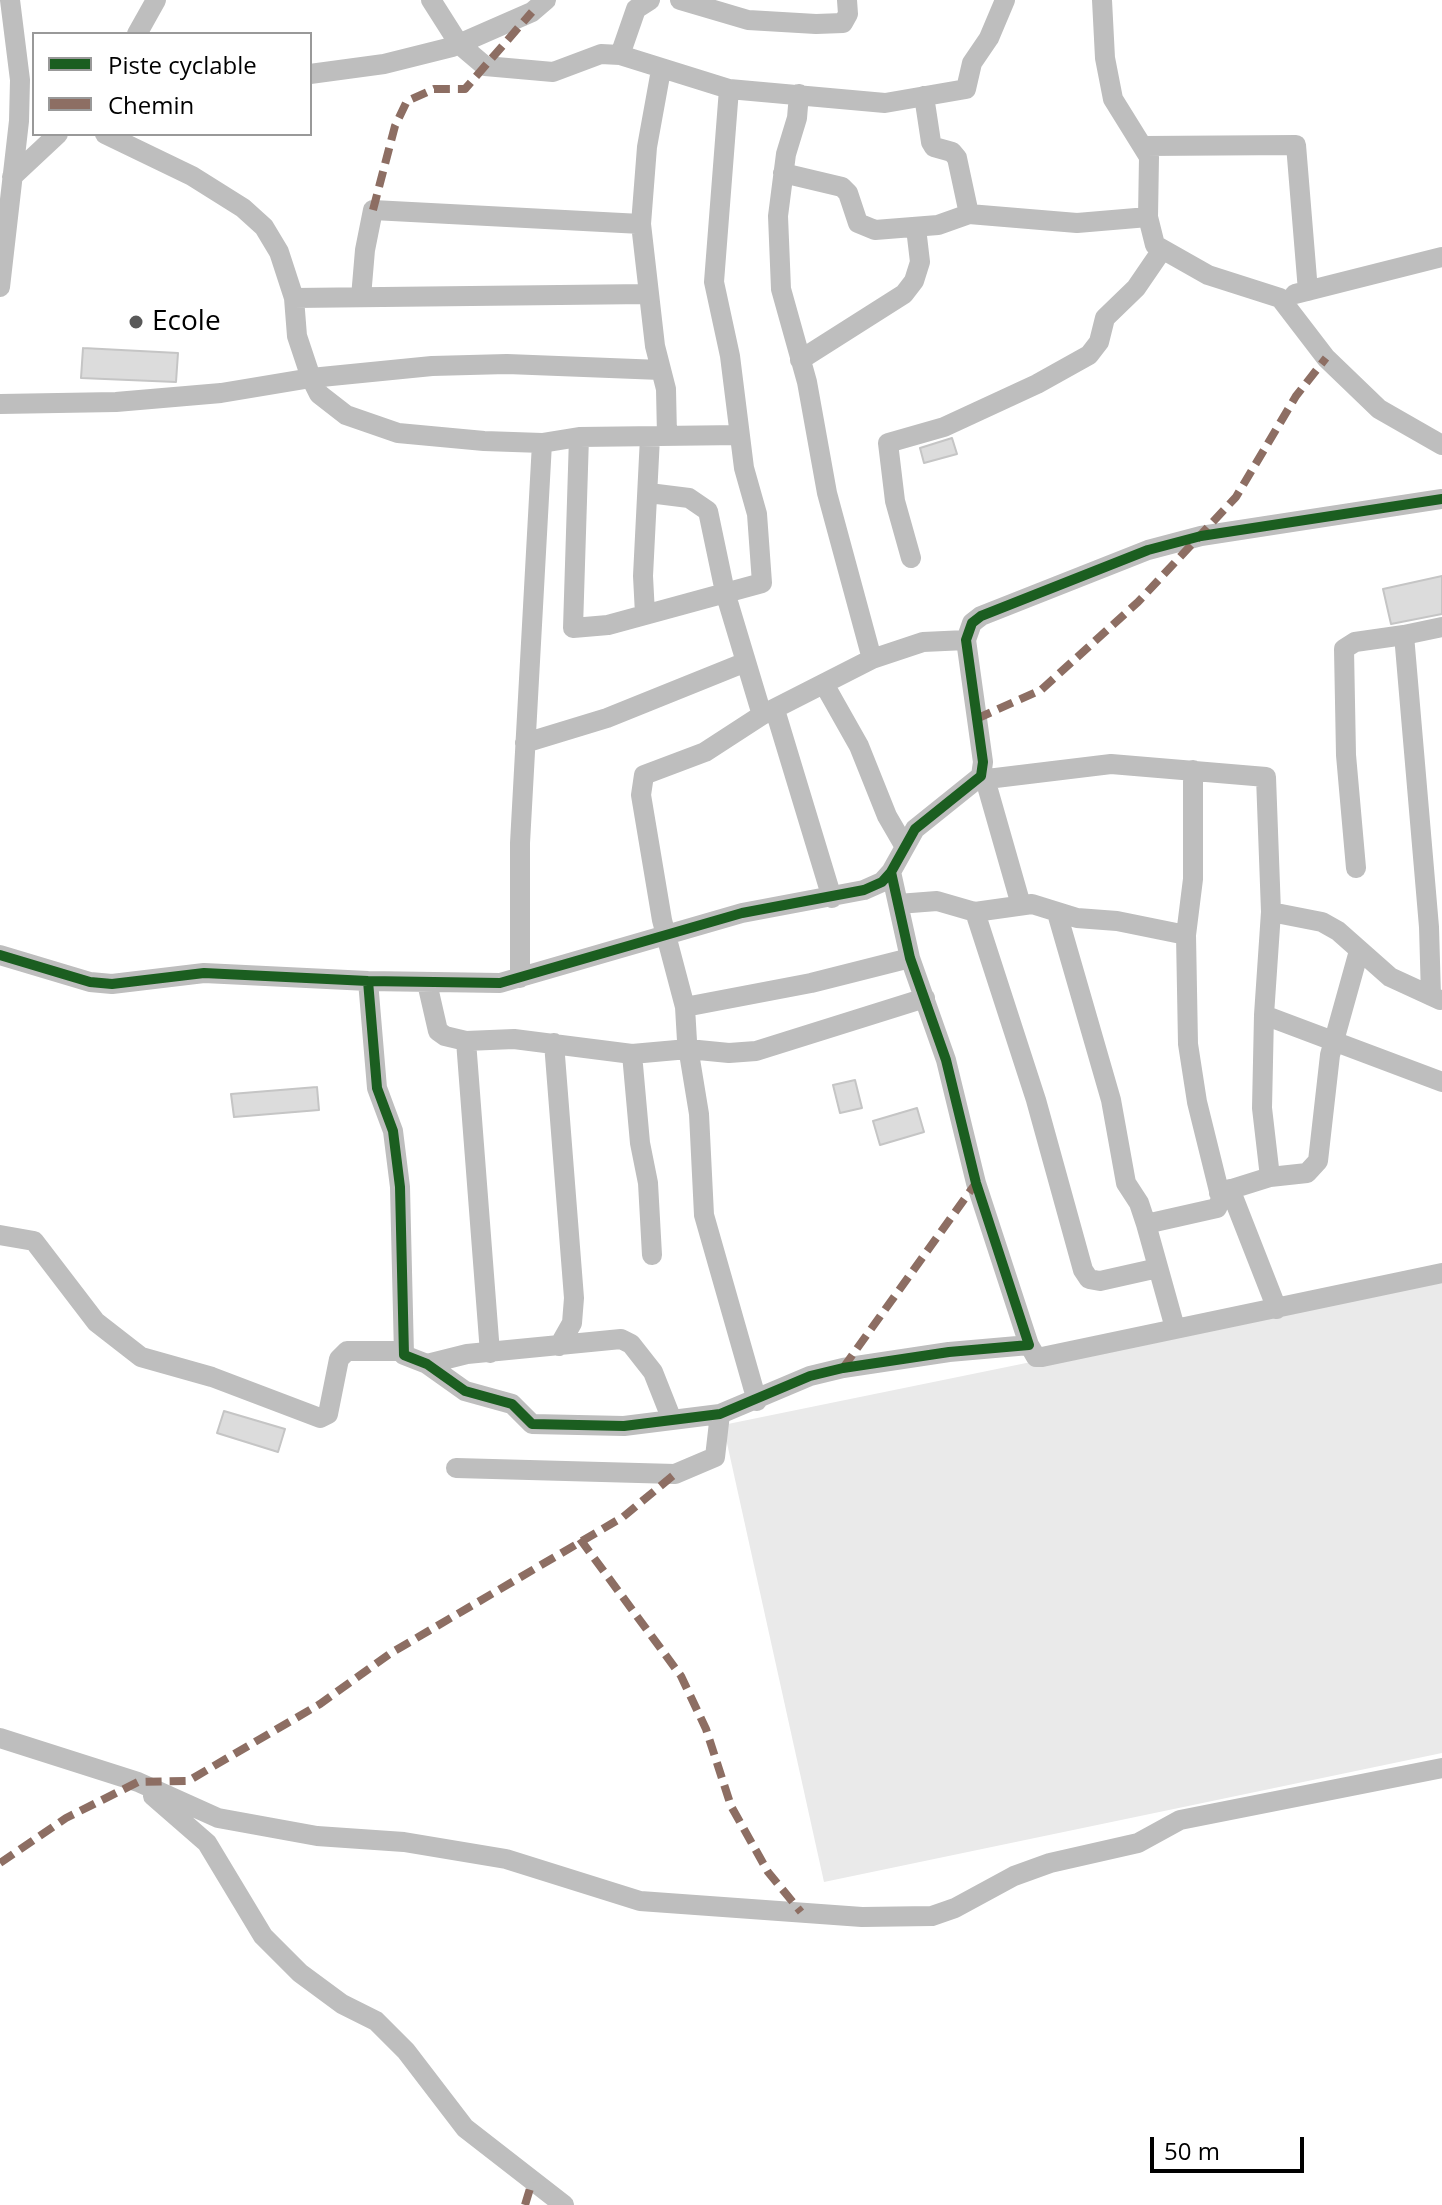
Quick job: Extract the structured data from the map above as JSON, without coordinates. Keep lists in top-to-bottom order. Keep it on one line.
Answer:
{"places":["Ecole"],"legend":["Piste cyclable","Chemin"],"scale_bar":"50 m"}
